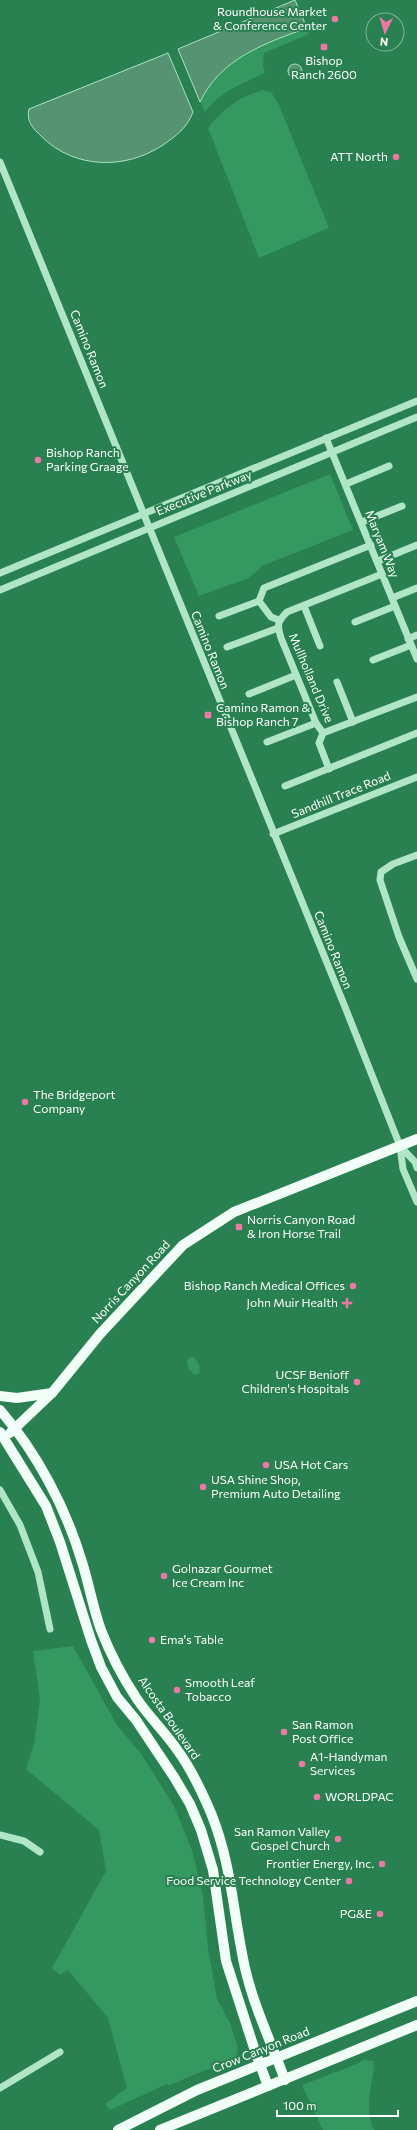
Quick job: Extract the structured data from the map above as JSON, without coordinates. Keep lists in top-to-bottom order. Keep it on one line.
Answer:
{"streets":{"main road":["Norris Canyon Road","Alcosta Boulevard","Crow Canyon Road"],"street":["Camino Ramon","Executive Parkway","Maryam Way","Mullholland Drive","Sandhill Trace Road"]},"crossings":[["Camino Ramon","Executive Parkway"],["Camino Ramon","Sandhill Trace Road"],["Camino Ramon","Norris Canyon Road"],["Executive Parkway","Maryam Way"],["Maryam Way","Mullholland Drive"],["Norris Canyon Road","Alcosta Boulevard"],["Alcosta Boulevard","Crow Canyon Road"]],"places":{"other":["Roundhouse Market & Conference Center","ATT North","Bishop Ranch Parking Graage","The Bridgeport Company","Bishop Ranch Medical Offices","UCSF Benioff Children's Hospitals","USA Hot Cars","USA Shine Shop, Premium Auto Detailing","Golnazar Gourmet Ice Cream Inc","Ema's Table","Smooth Leaf Tobacco","San Ramon Post Office","A1-Handyman Services","WORLDPAC","San Ramon Valley Gospel Church","Frontier Energy, Inc.","Food Service Technology Center","PG&E"],"transit":["Bishop Ranch 2600","Camino Ramon & Bishop Ranch 7","Norris Canyon Road & Iron Horse Trail"],"health":["John Muir Health"]},"scale_bar":"100 m","north":"bottom"}
